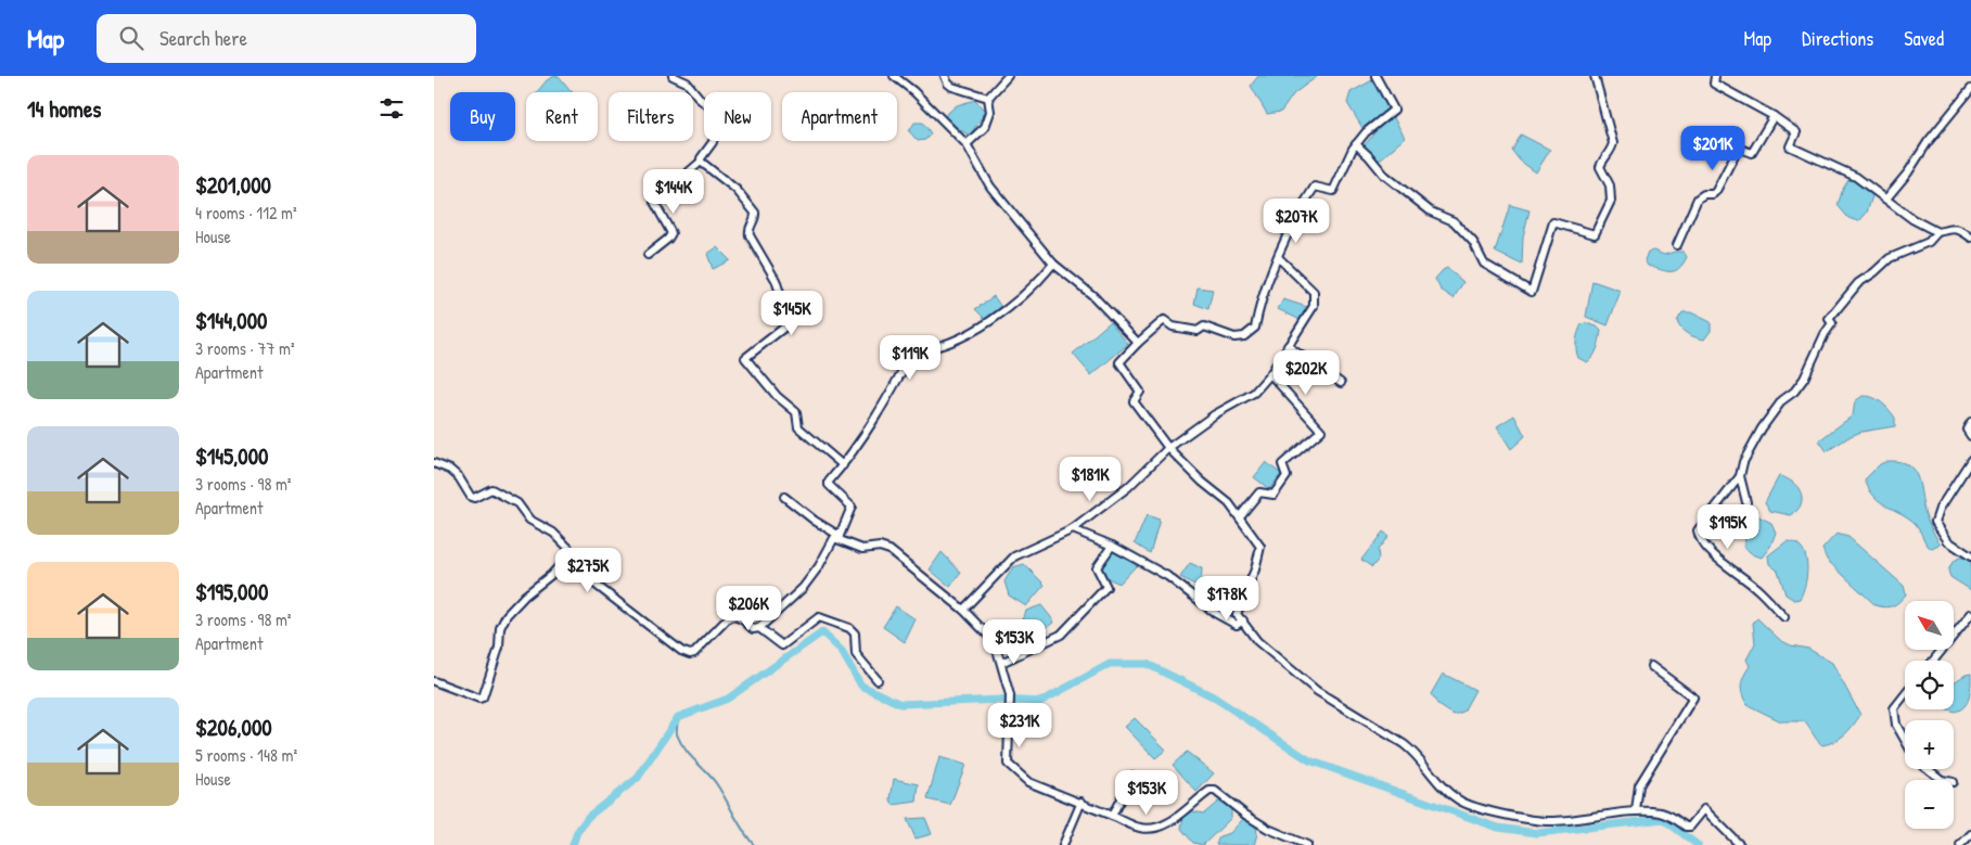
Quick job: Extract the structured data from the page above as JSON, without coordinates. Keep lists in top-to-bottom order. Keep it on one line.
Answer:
{"north":"top left","page":{"header":"Map","search":"Search here","nav":["Map","Directions","Saved"],"heading":"14 homes","chip":["Buy","Rent","Filters","New","Apartment"],"price":["$201K","$144K","$207K","$145K","$119K","$202K","$181K","$195K","$275K","$178K","$206K","$153K","$231K","$153K"],"list":[{"name":"$201,000","note":"4 rooms · 112 m² · House"},{"name":"$144,000","note":"3 rooms · 77 m² · Apartment"},{"name":"$145,000","note":"3 rooms · 98 m² · Apartment"},{"name":"$195,000","note":"3 rooms · 98 m² · Apartment"},{"name":"$206,000","note":"5 rooms · 148 m² · House"}],"map_buttons":["+","−"]}}
